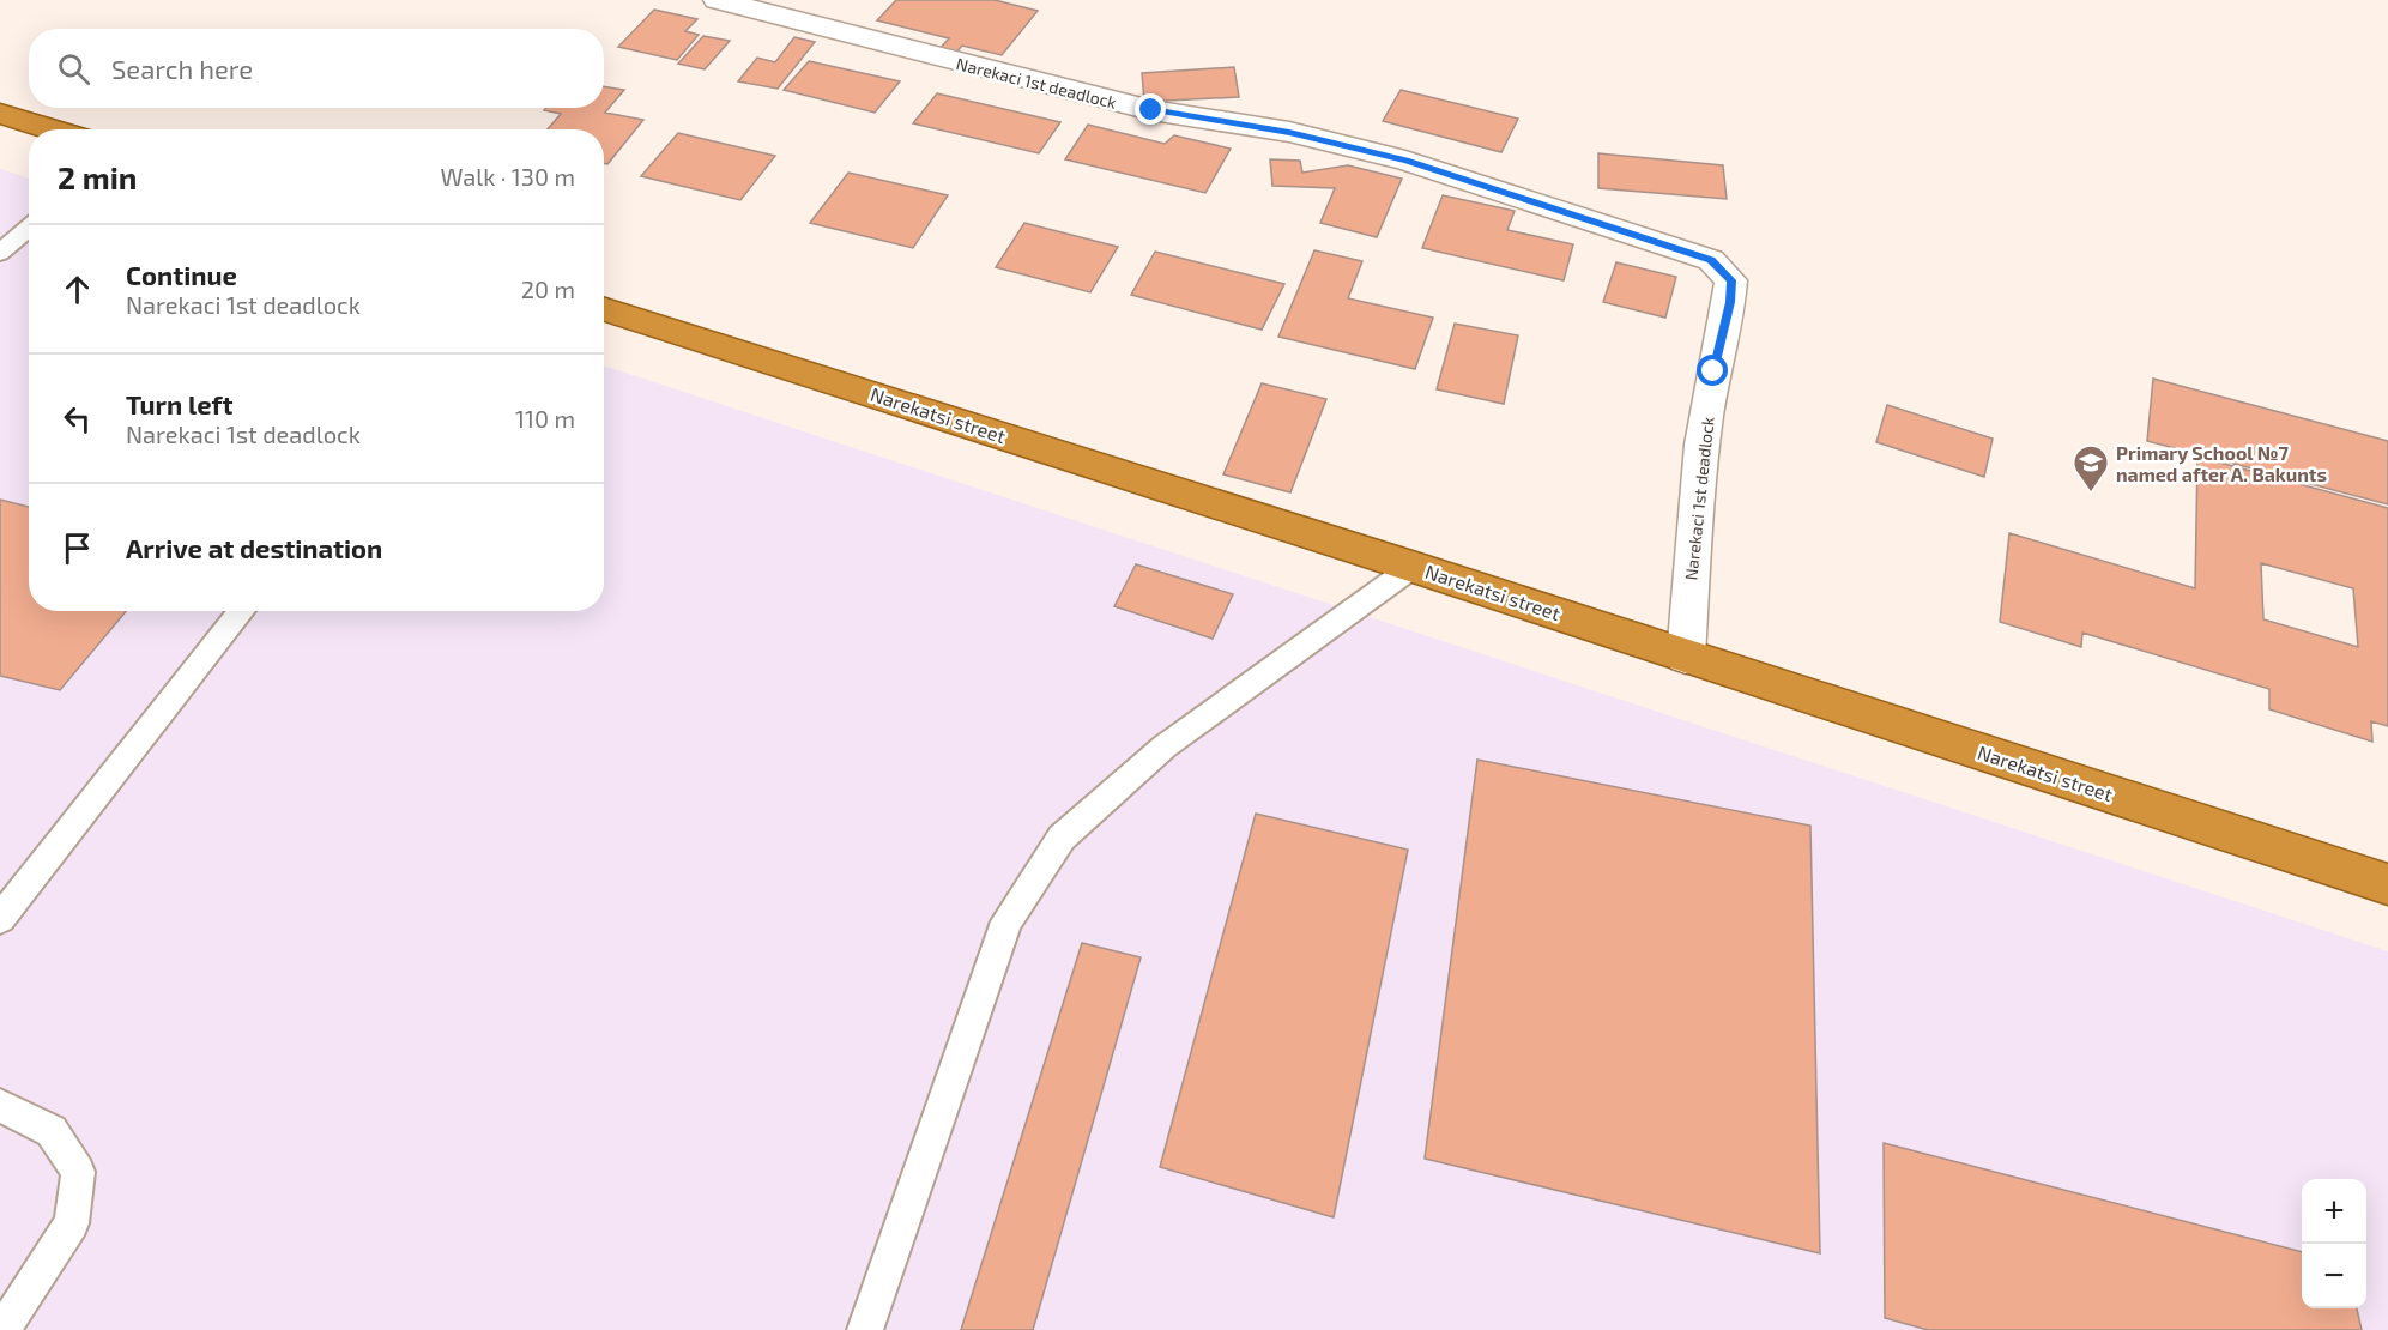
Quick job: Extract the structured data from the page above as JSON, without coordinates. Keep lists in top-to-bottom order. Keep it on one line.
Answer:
{"streets":{"highway":["Narekatsi street"],"street":["Narekaci 1st deadlock"]},"crossings":[["Narekaci 1st deadlock","Narekatsi street"]],"places":{"school or university":["Primary School №7 named after A. Bakunts"]},"page":{"search":"Search here","heading":["2 min","Walk · 130 m"],"list":[["Continue","Narekaci 1st deadlock","20 m"],["Turn left","Narekaci 1st deadlock","110 m"],"Arrive at destination"],"map_buttons":["+","−"]}}
